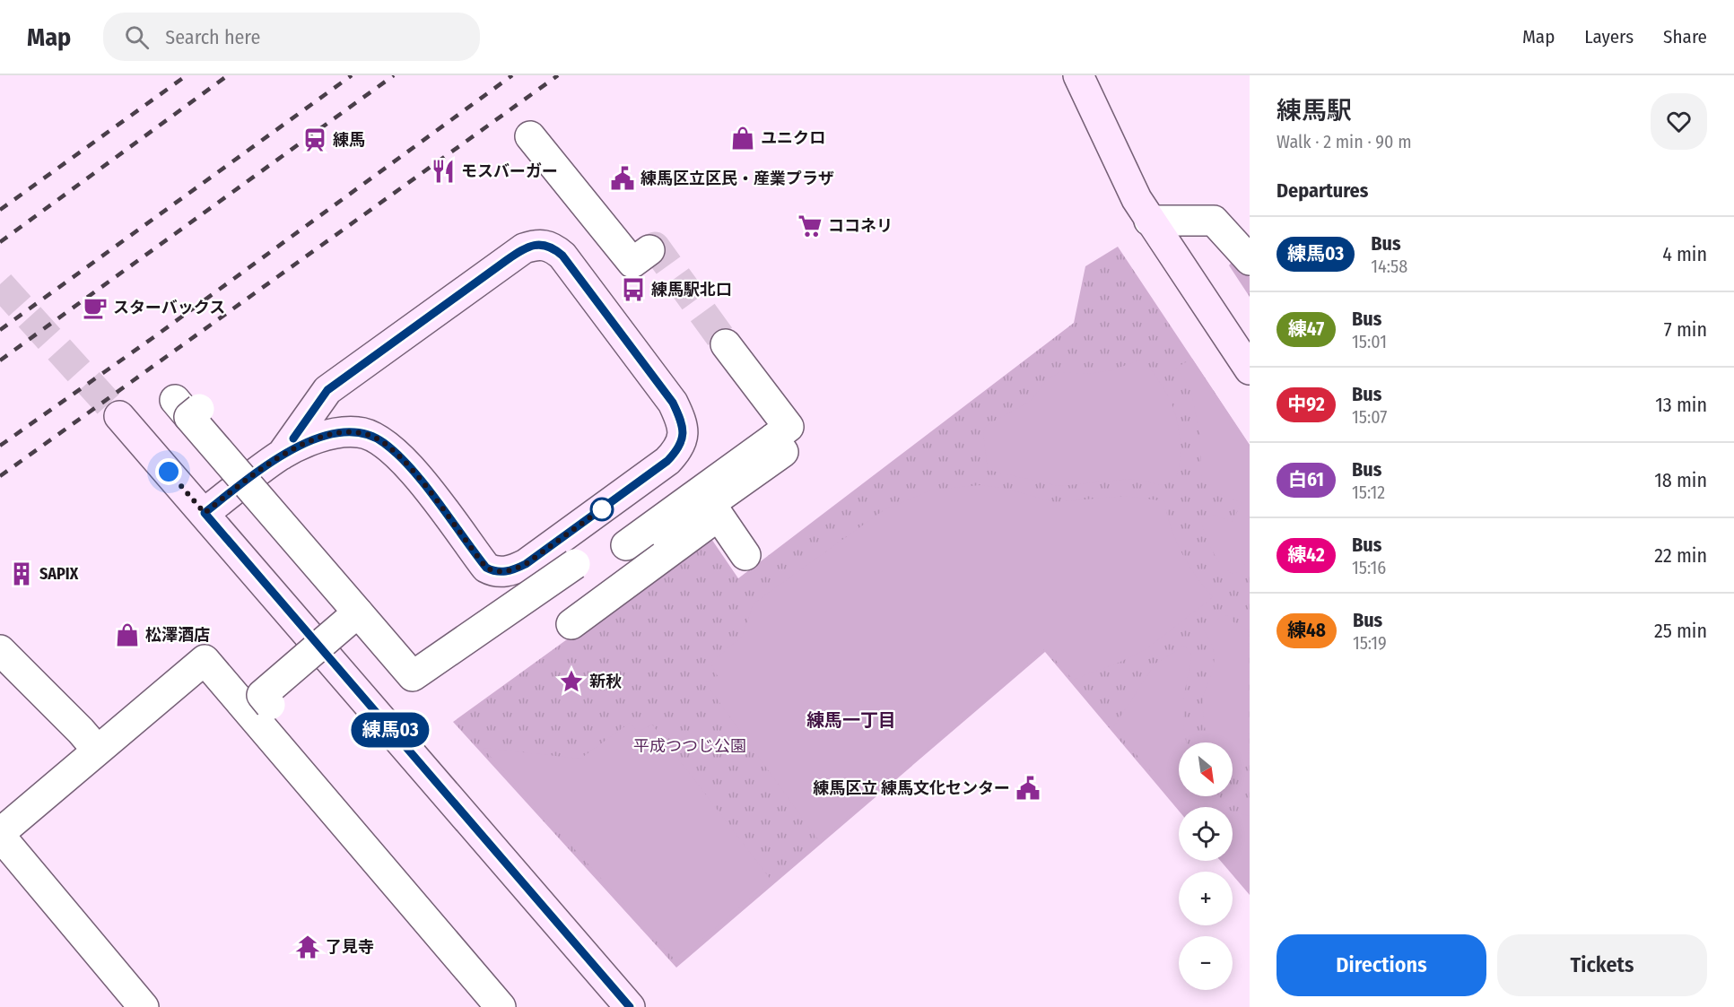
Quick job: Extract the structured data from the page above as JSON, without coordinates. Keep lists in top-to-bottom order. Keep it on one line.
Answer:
{"districts":["練馬一丁目"],"parks":["平成つつじ公園"],"places":{"shop":["ユニクロ","松澤酒店"],"station":["練馬"],"restaurant":["モスバーガー"],"public building":["練馬区立区民・産業プラザ","練馬区立 練馬文化センター"],"supermarket":["ココネリ"],"bus stop":["練馬駅北口"],"cafe":["スターバックス"],"building":["SAPIX"],"place":["新秋"],"temple":["了見寺"]},"lines":["bus line 練馬03"],"north":"bottom right","page":{"header":"Map","search":"Search here","nav":["Map","Layers","Share"],"on_map":"練馬03","heading":[["練馬駅","Walk · 2 min · 90 m"],"Departures"],"list":[{"mark":"練馬03","name":"Bus","note":"14:58","value":"4 min"},{"mark":"練47","name":"Bus","note":"15:01","value":"7 min"},{"mark":"中92","name":"Bus","note":"15:07","value":"13 min"},{"mark":"白61","name":"Bus","note":"15:12","value":"18 min"},{"mark":"練42","name":"Bus","note":"15:16","value":"22 min"},{"mark":"練48","name":"Bus","note":"15:19","value":"25 min"}],"map_buttons":["+","−"],"buttons":["Directions","Tickets"]}}
